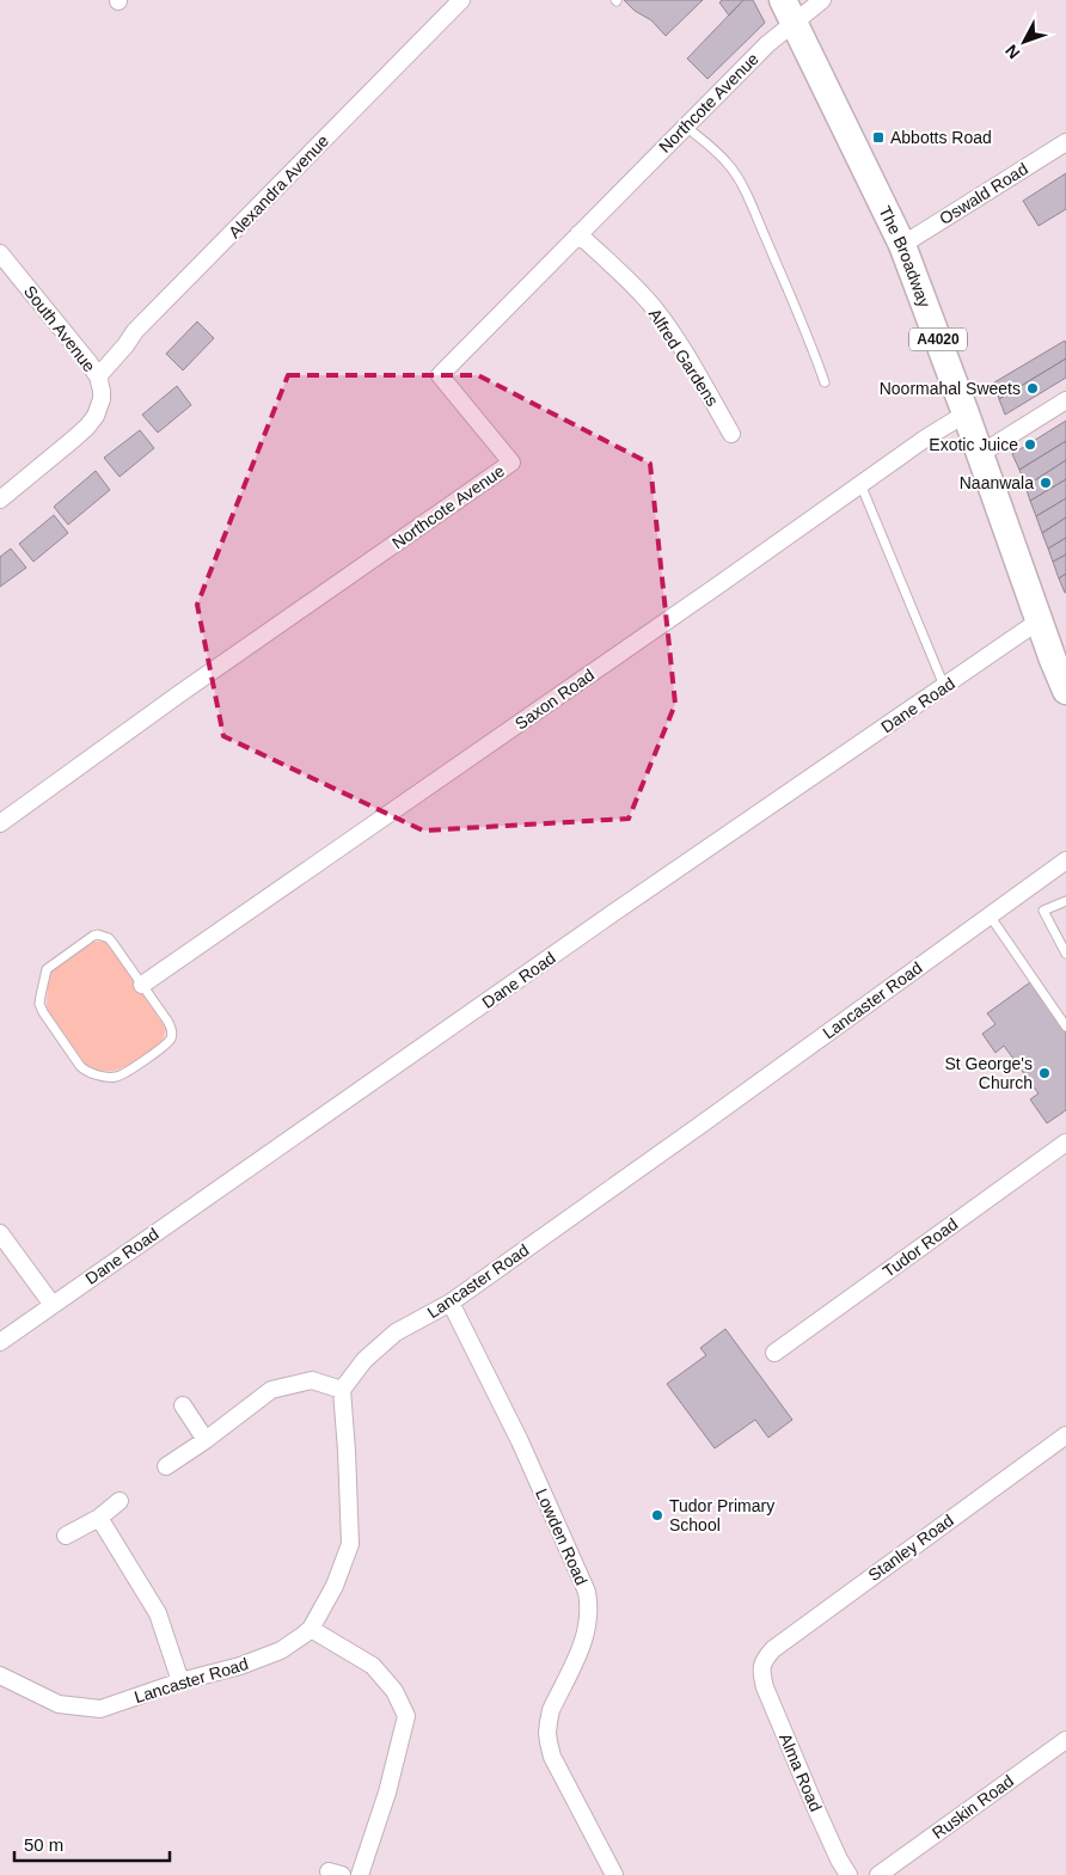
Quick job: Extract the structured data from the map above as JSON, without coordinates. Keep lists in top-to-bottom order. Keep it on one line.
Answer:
{"streets":{"main road":["The Broadway","A4020"],"street":["Northcote Avenue","Alexandra Avenue","Oswald Road","South Avenue","Alfred Gardens","Saxon Road","Dane Road","Lancaster Road","Tudor Road","Lowden Road","Stanley Road","Alma Road","Ruskin Road"]},"crossings":[["Northcote Avenue","The Broadway"],["Northcote Avenue","Alfred Gardens"],["Alexandra Avenue","South Avenue"],["Oswald Road","The Broadway"],["The Broadway","Saxon Road"],["The Broadway","Dane Road"],["Lancaster Road","Lowden Road"],["Stanley Road","Alma Road"]],"places":{"transit":["Abbotts Road"],"other":["Noormahal Sweets","Exotic Juice","Naanwala","St George's Church","Tudor Primary School"]},"scale_bar":"50 m","north":"bottom left"}
